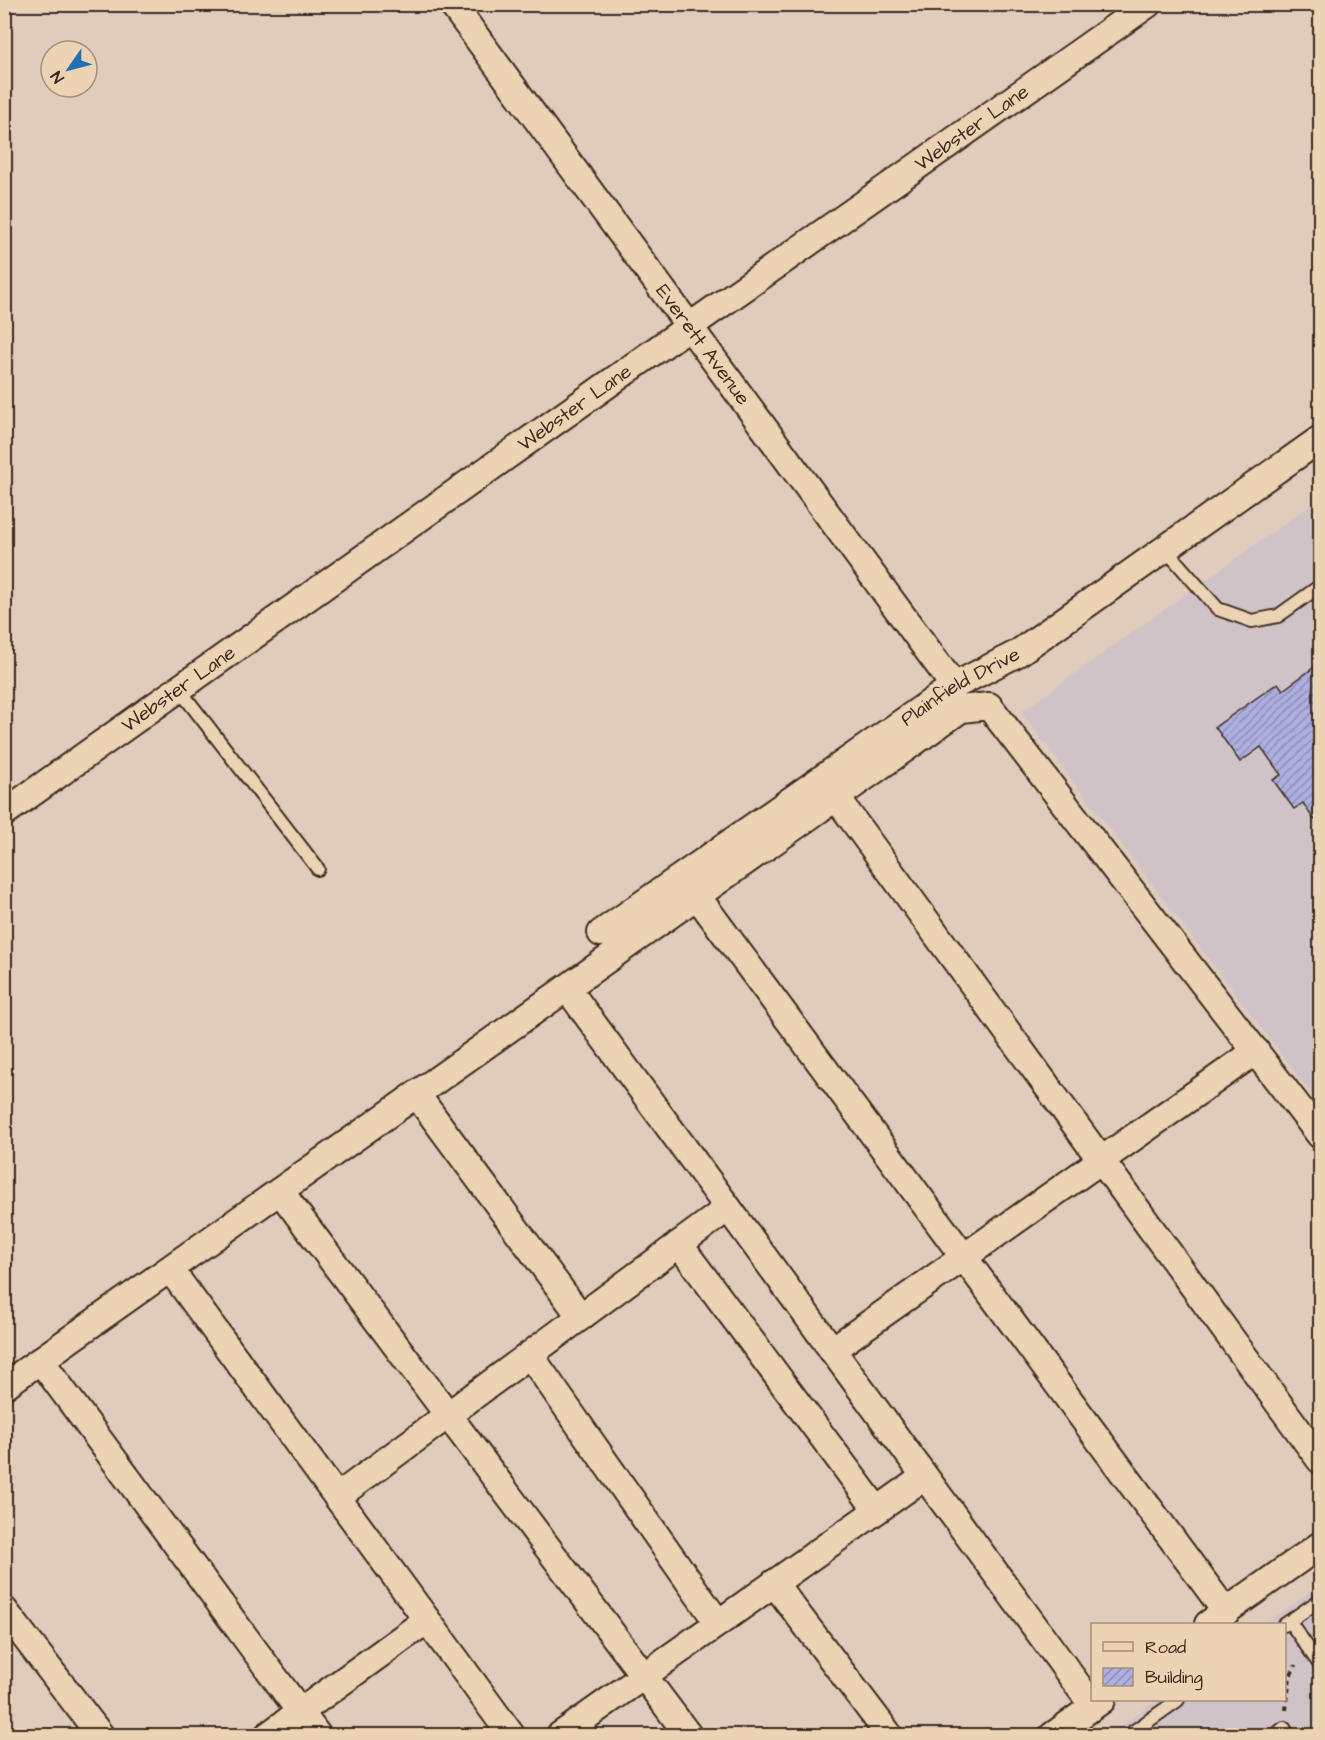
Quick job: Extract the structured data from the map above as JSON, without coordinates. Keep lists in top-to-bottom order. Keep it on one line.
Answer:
{"streets":{"street":["Webster Lane","Everett Avenue","Plainfield Drive"]},"crossings":[["Webster Lane","Everett Avenue"],["Everett Avenue","Plainfield Drive"]],"legend":["Road","Building"],"north":"bottom left"}
